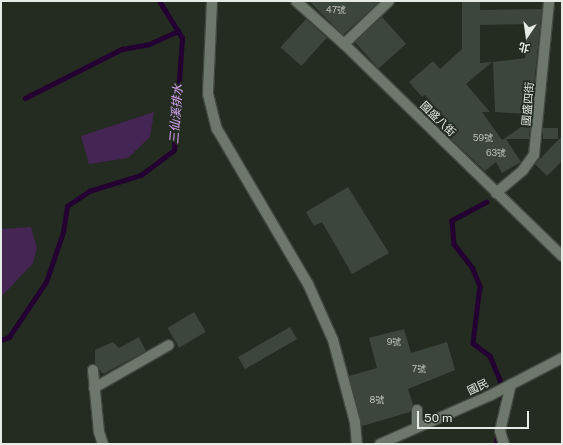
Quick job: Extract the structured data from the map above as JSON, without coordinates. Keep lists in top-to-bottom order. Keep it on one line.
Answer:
{"streets":{"street":["國盛四街","國盛八街","國民"]},"crossings":[["國盛四街","國盛八街"]],"water":["三仙溪排水"],"house_numbers":["47號","59號","63號","9號","7號","8號"],"scale_bar":"50 m","north":"bottom"}
